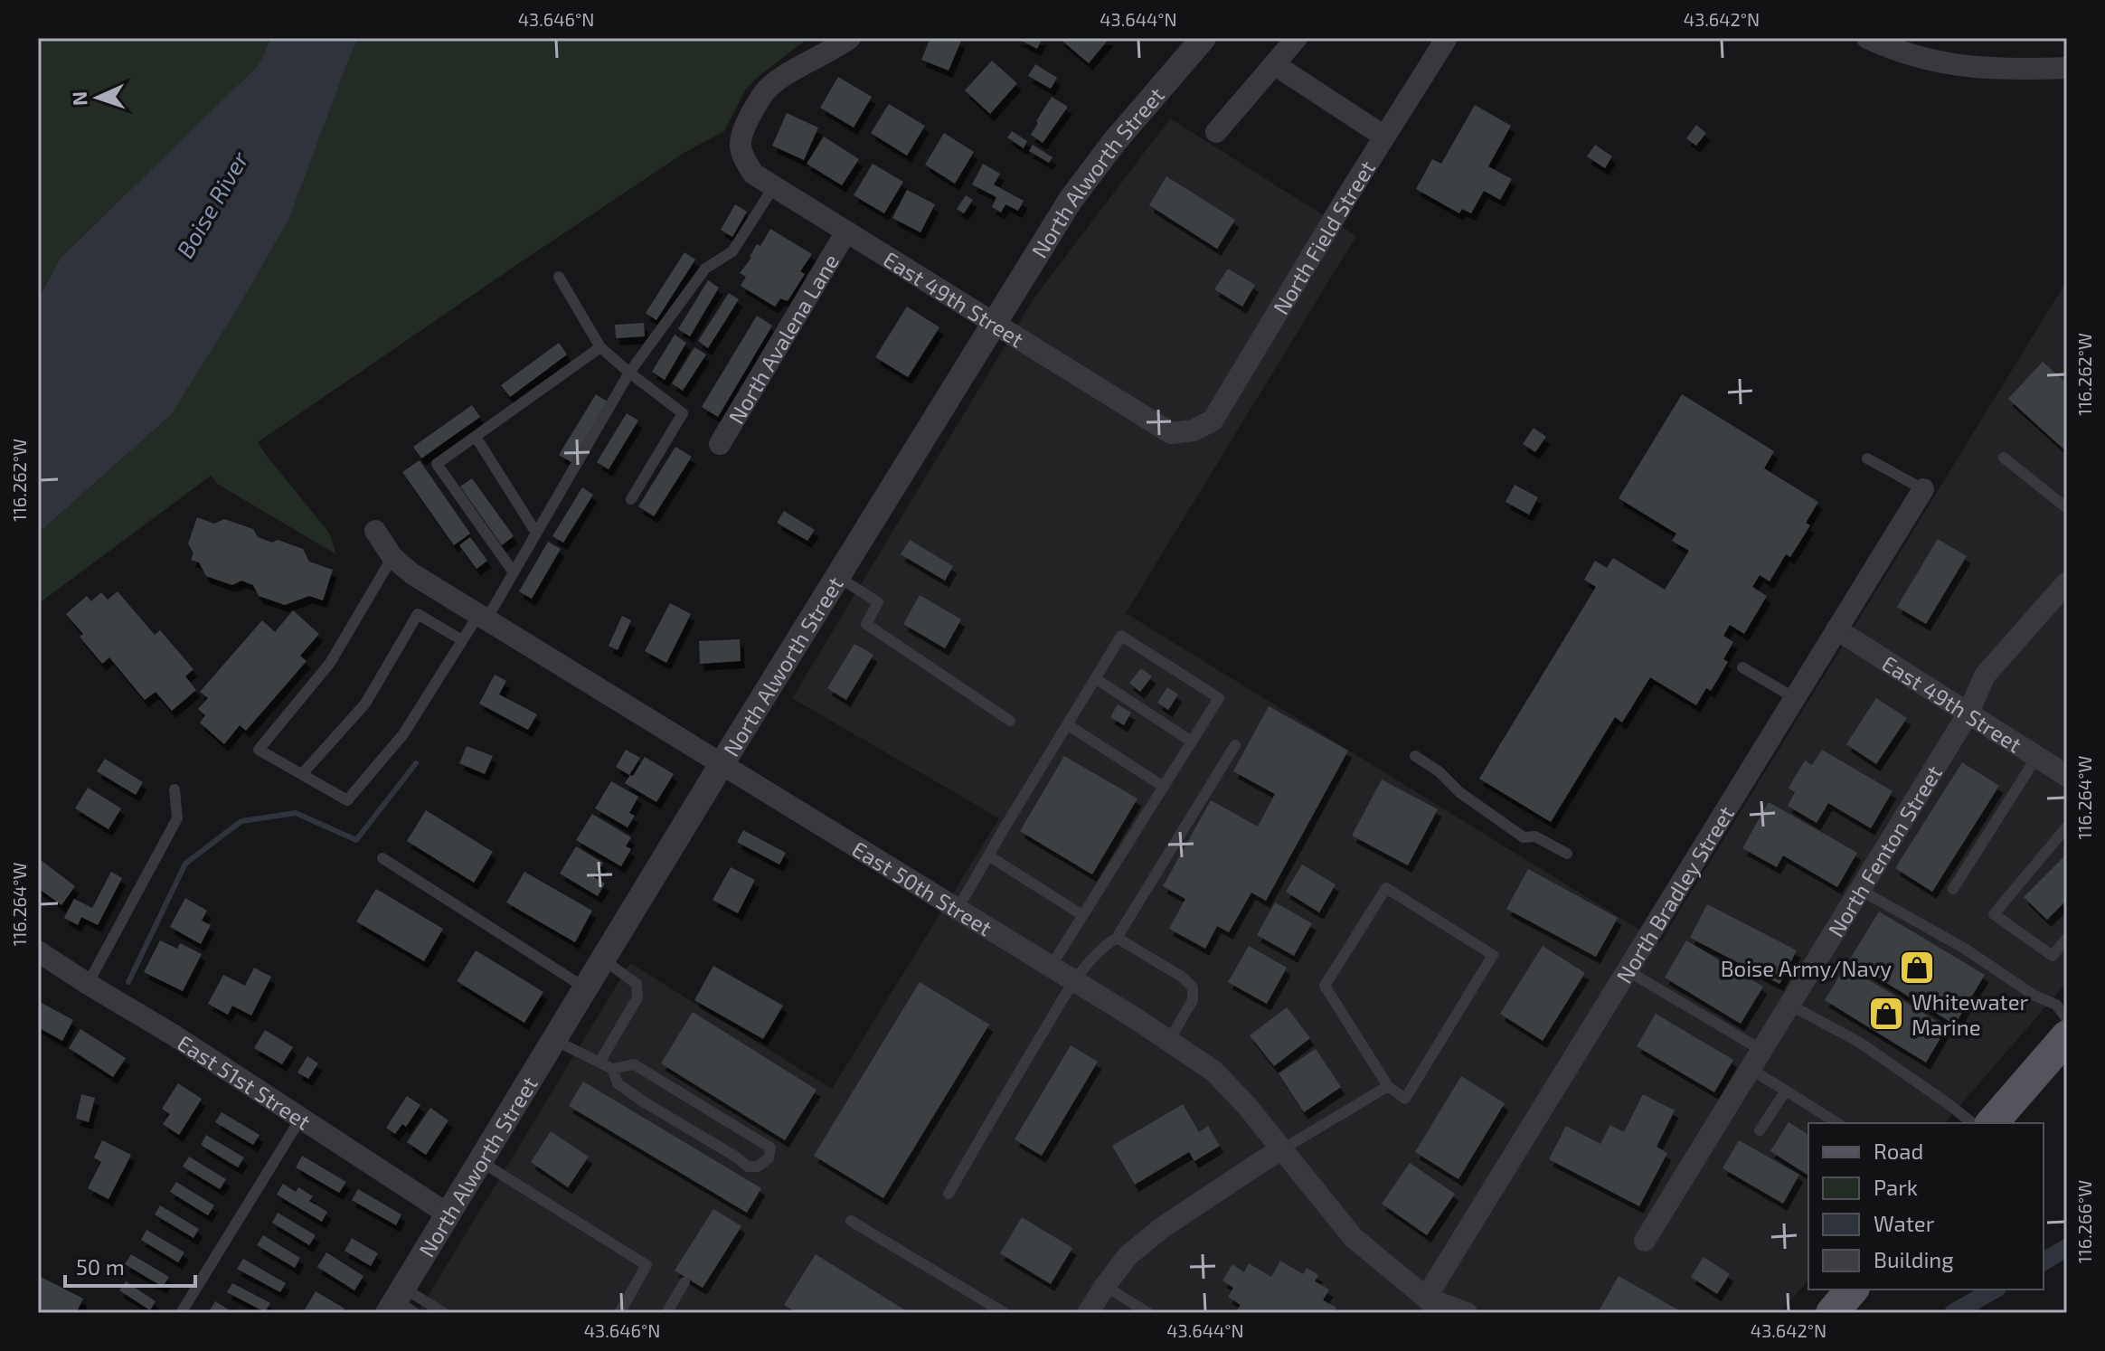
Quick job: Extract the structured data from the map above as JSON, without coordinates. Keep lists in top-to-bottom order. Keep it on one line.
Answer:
{"streets":{"street":["North Alworth Street","North Field Street","East 49th Street","North Avalena Lane","North Fenton Street","East 50th Street","North Bradley Street","East 51st Street"]},"crossings":[["North Alworth Street","East 49th Street"],["North Alworth Street","East 50th Street"],["North Alworth Street","East 51st Street"],["North Field Street","East 49th Street"],["East 49th Street","North Avalena Lane"],["East 49th Street","North Fenton Street"],["East 49th Street","North Bradley Street"],["East 50th Street","North Bradley Street"]],"water":["Boise River"],"places":{"shop":["Boise Army/Navy","Whitewater Marine"]},"legend":["Road","Park","Water","Building"],"scale_bar":"50 m","north":"left","coordinates":["43.646°N","43.644°N","43.642°N","116.262°W","116.264°W","116.266°W"]}
